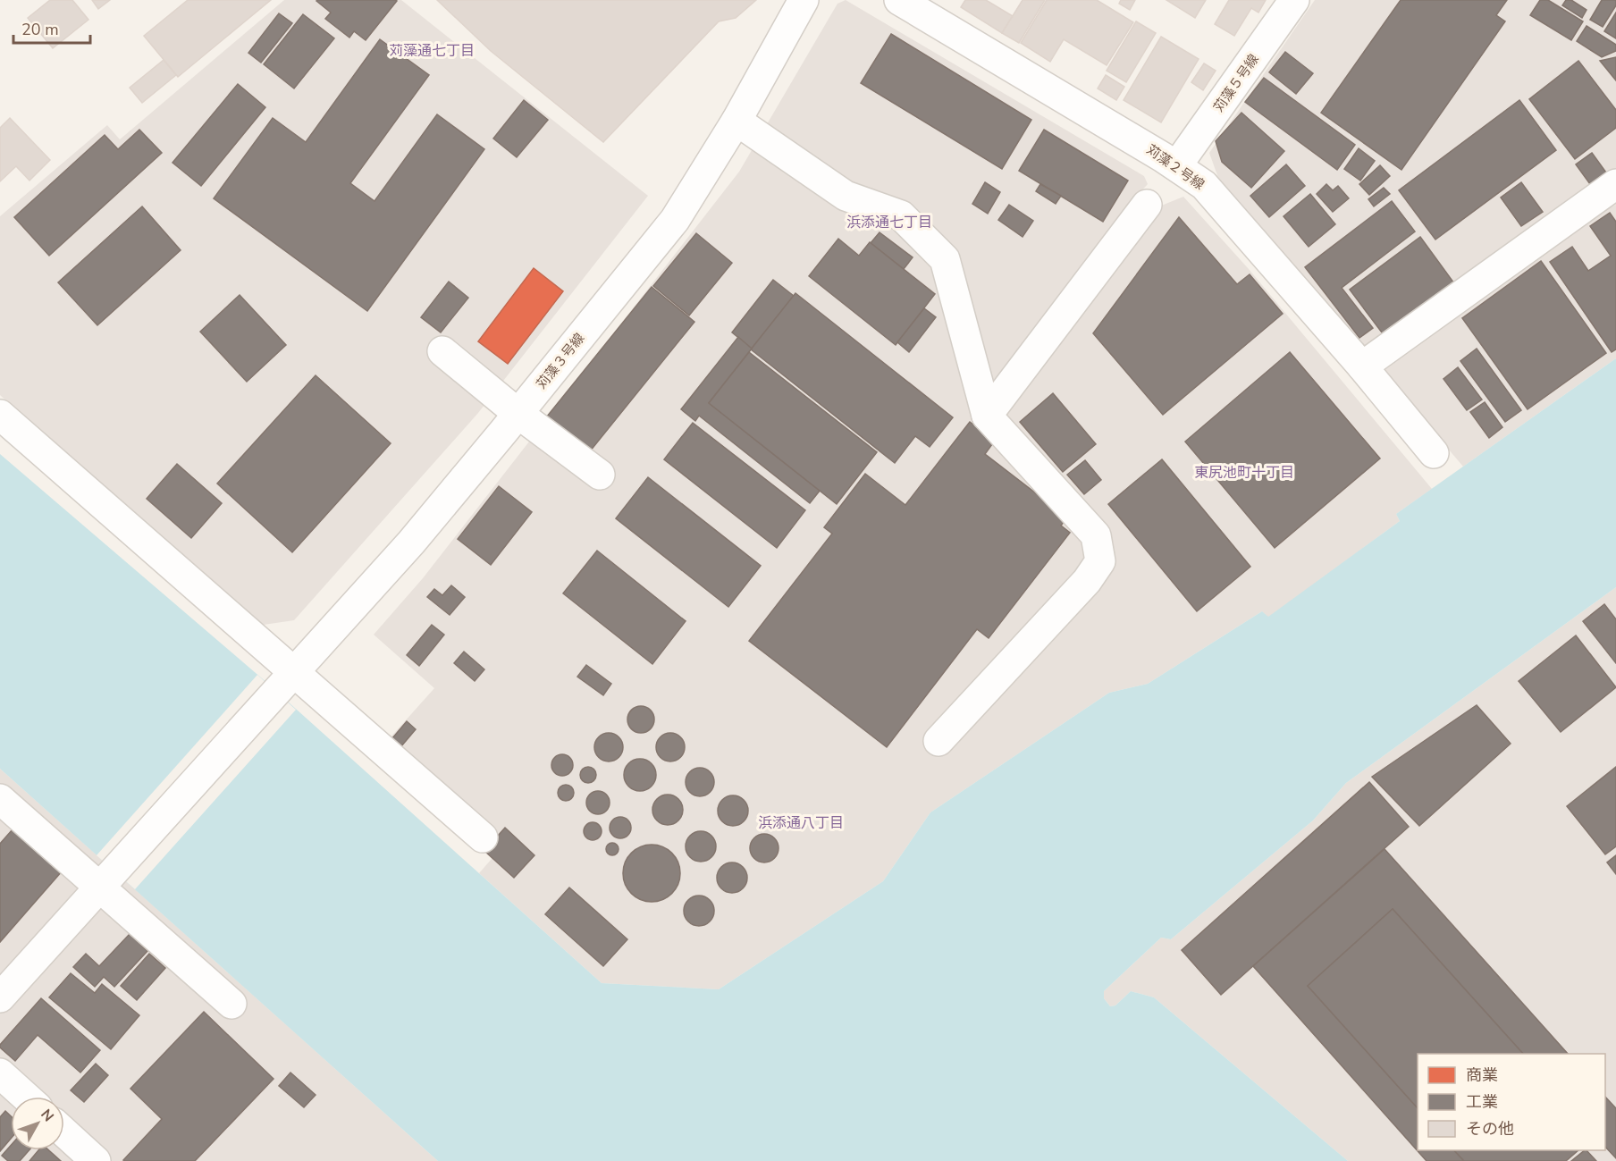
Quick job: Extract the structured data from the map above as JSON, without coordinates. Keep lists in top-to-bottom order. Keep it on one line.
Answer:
{"streets":{"street":["苅藻５号線","苅藻２号線","苅藻３号線"]},"crossings":[["苅藻５号線","苅藻２号線"]],"districts":["苅藻通七丁目","浜添通七丁目","東尻池町十丁目","浜添通八丁目"],"legend":["商業","工業","その他"],"scale_bar":"20 m","north":"top right"}
